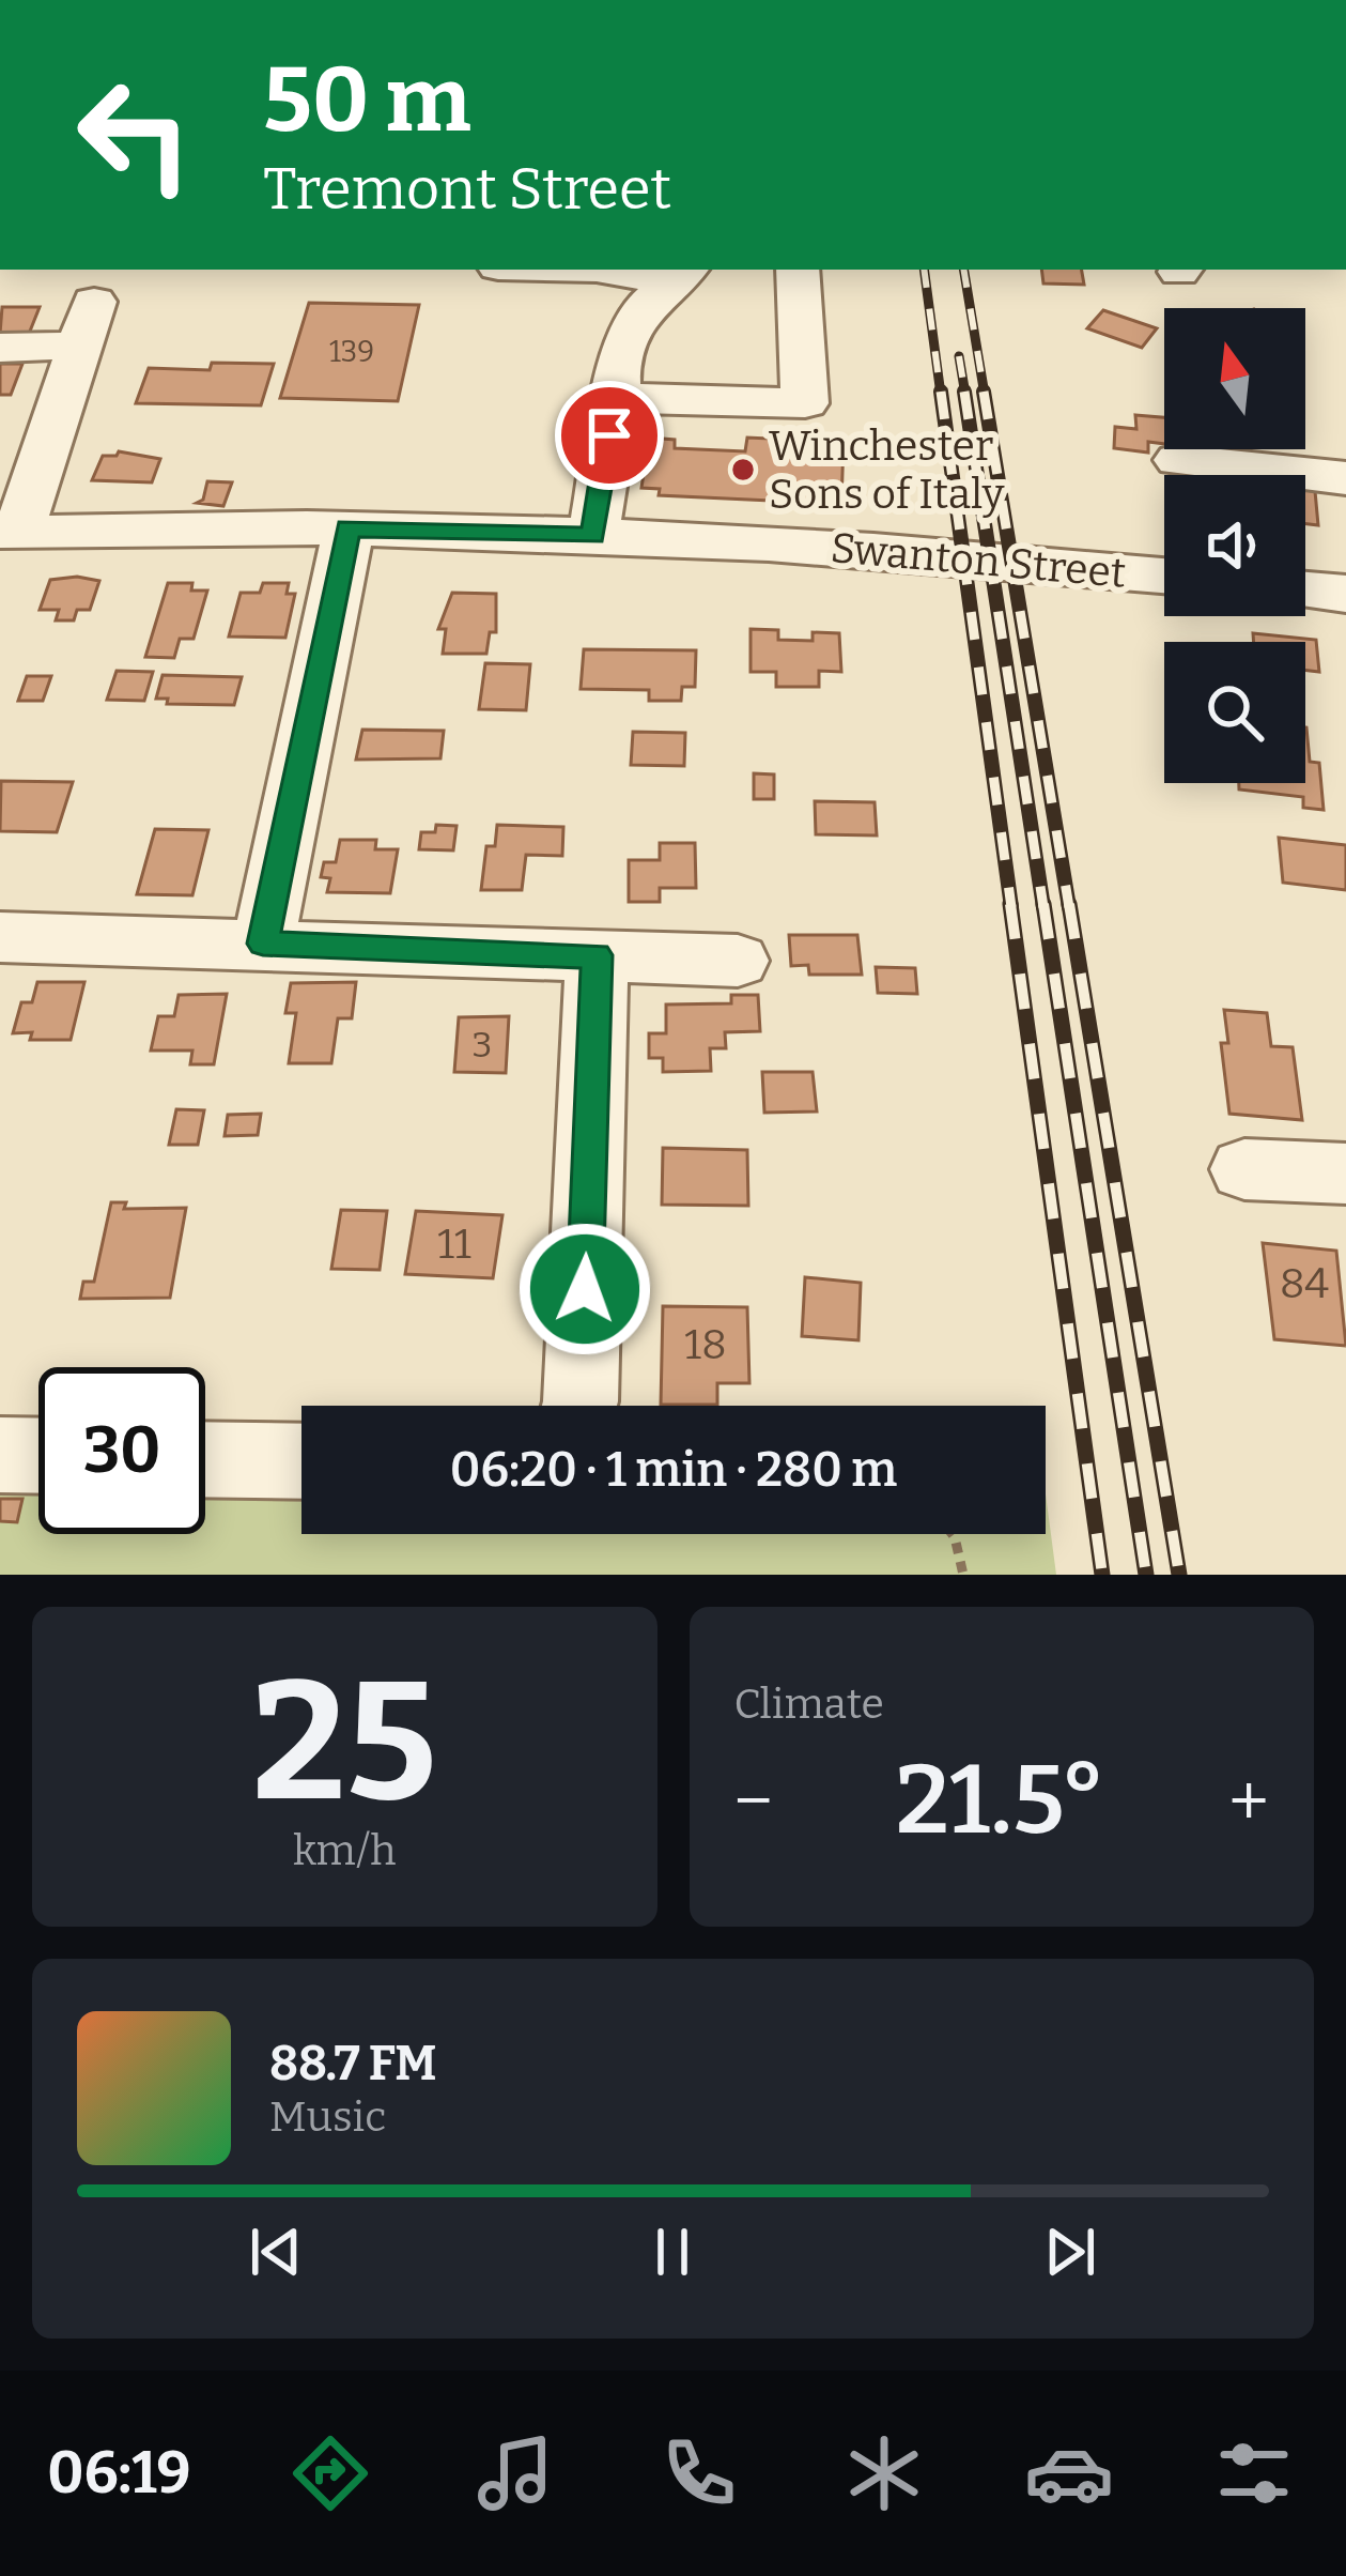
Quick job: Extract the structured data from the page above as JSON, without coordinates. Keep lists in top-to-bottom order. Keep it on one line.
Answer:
{"streets":{"street":["Swanton Street"]},"places":["Winchester Sons of Italy"],"house_numbers":["139","3","11","84","18"],"north":"top","page":{"turn":["50 m","Tremont Street"],"limit":"30","trip":"06:20 · 1 min · 280 m","tile":[["25","km/h"],"Climate"],"heat":["−","21.5°","+"],"song":["88.7 FM","Music"],"tabs":"06:19"}}
